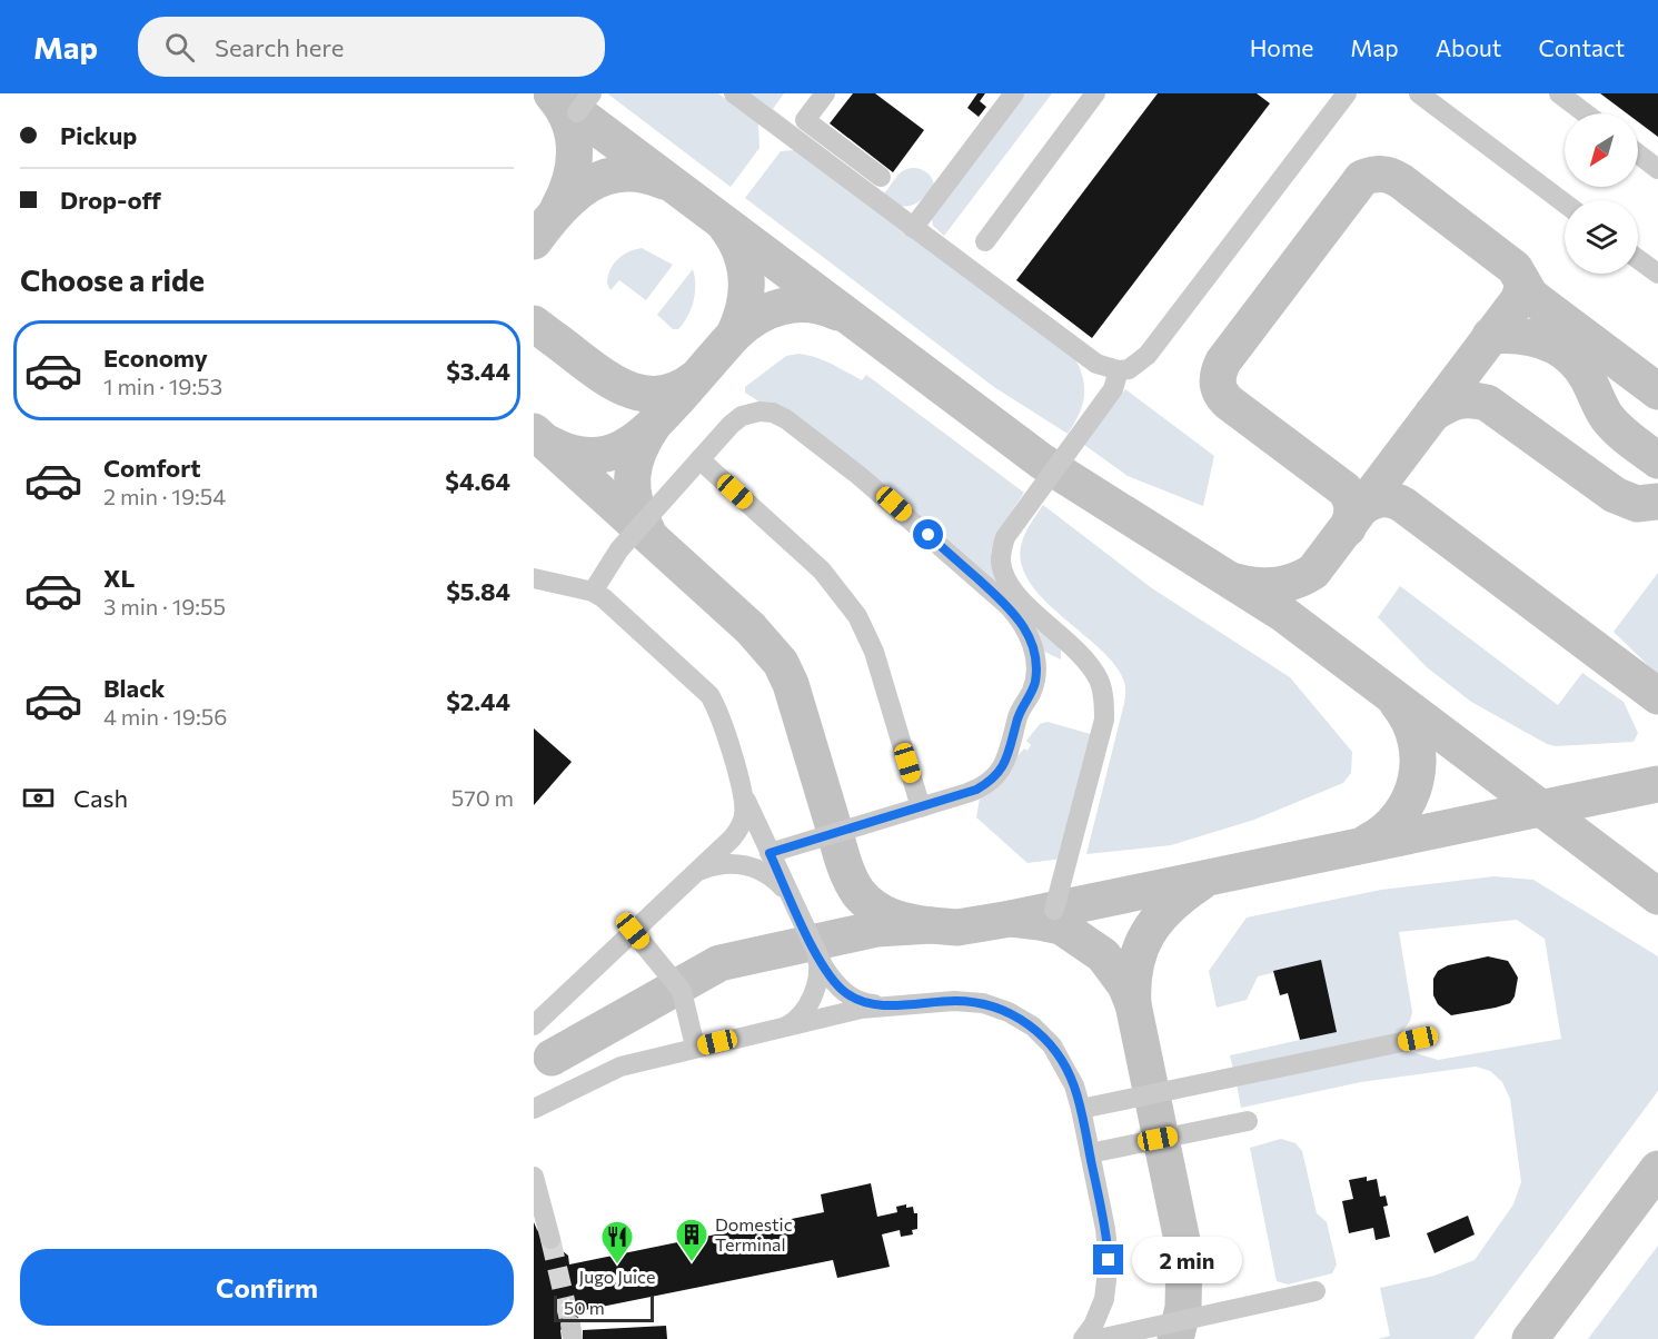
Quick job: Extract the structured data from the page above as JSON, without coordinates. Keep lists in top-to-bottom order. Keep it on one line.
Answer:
{"places":{"building":["Domestic Terminal"],"restaurant":["Jugo Juice"]},"scale_bar":"50 m","north":"bottom left","page":{"header":"Map","search":"Search here","nav":["Home","Map","About","Contact"],"banner":["Pickup","Drop-off"],"heading":"Choose a ride","list":[{"name":"Economy","note":"1 min · 19:53","value":"$3.44"},{"name":"Comfort","note":"2 min · 19:54","value":"$4.64"},{"name":"XL","note":"3 min · 19:55","value":"$5.84"},{"name":"Black","note":"4 min · 19:56","value":"$2.44"}],"pay":["Cash","570 m"],"buttons":"Confirm","bubble":"2 min","scale":"50 m"}}
